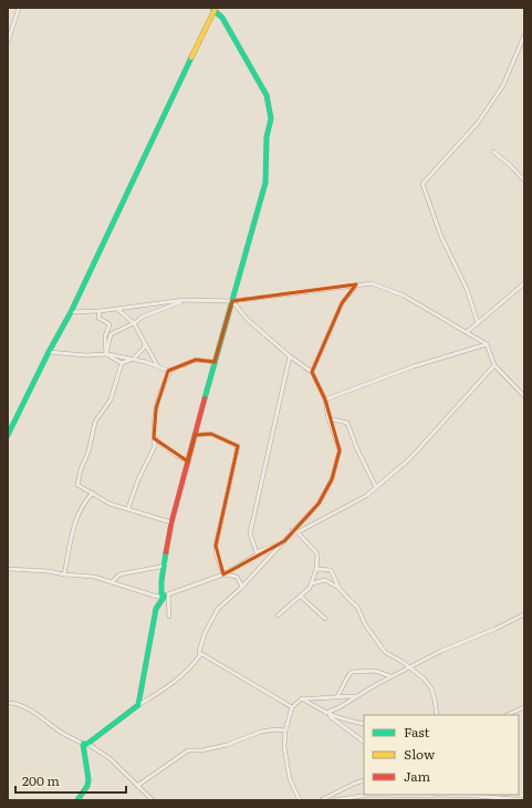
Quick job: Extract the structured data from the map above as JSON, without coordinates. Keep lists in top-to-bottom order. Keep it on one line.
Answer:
{"legend":["Fast","Slow","Jam"],"scale_bar":"200 m"}
